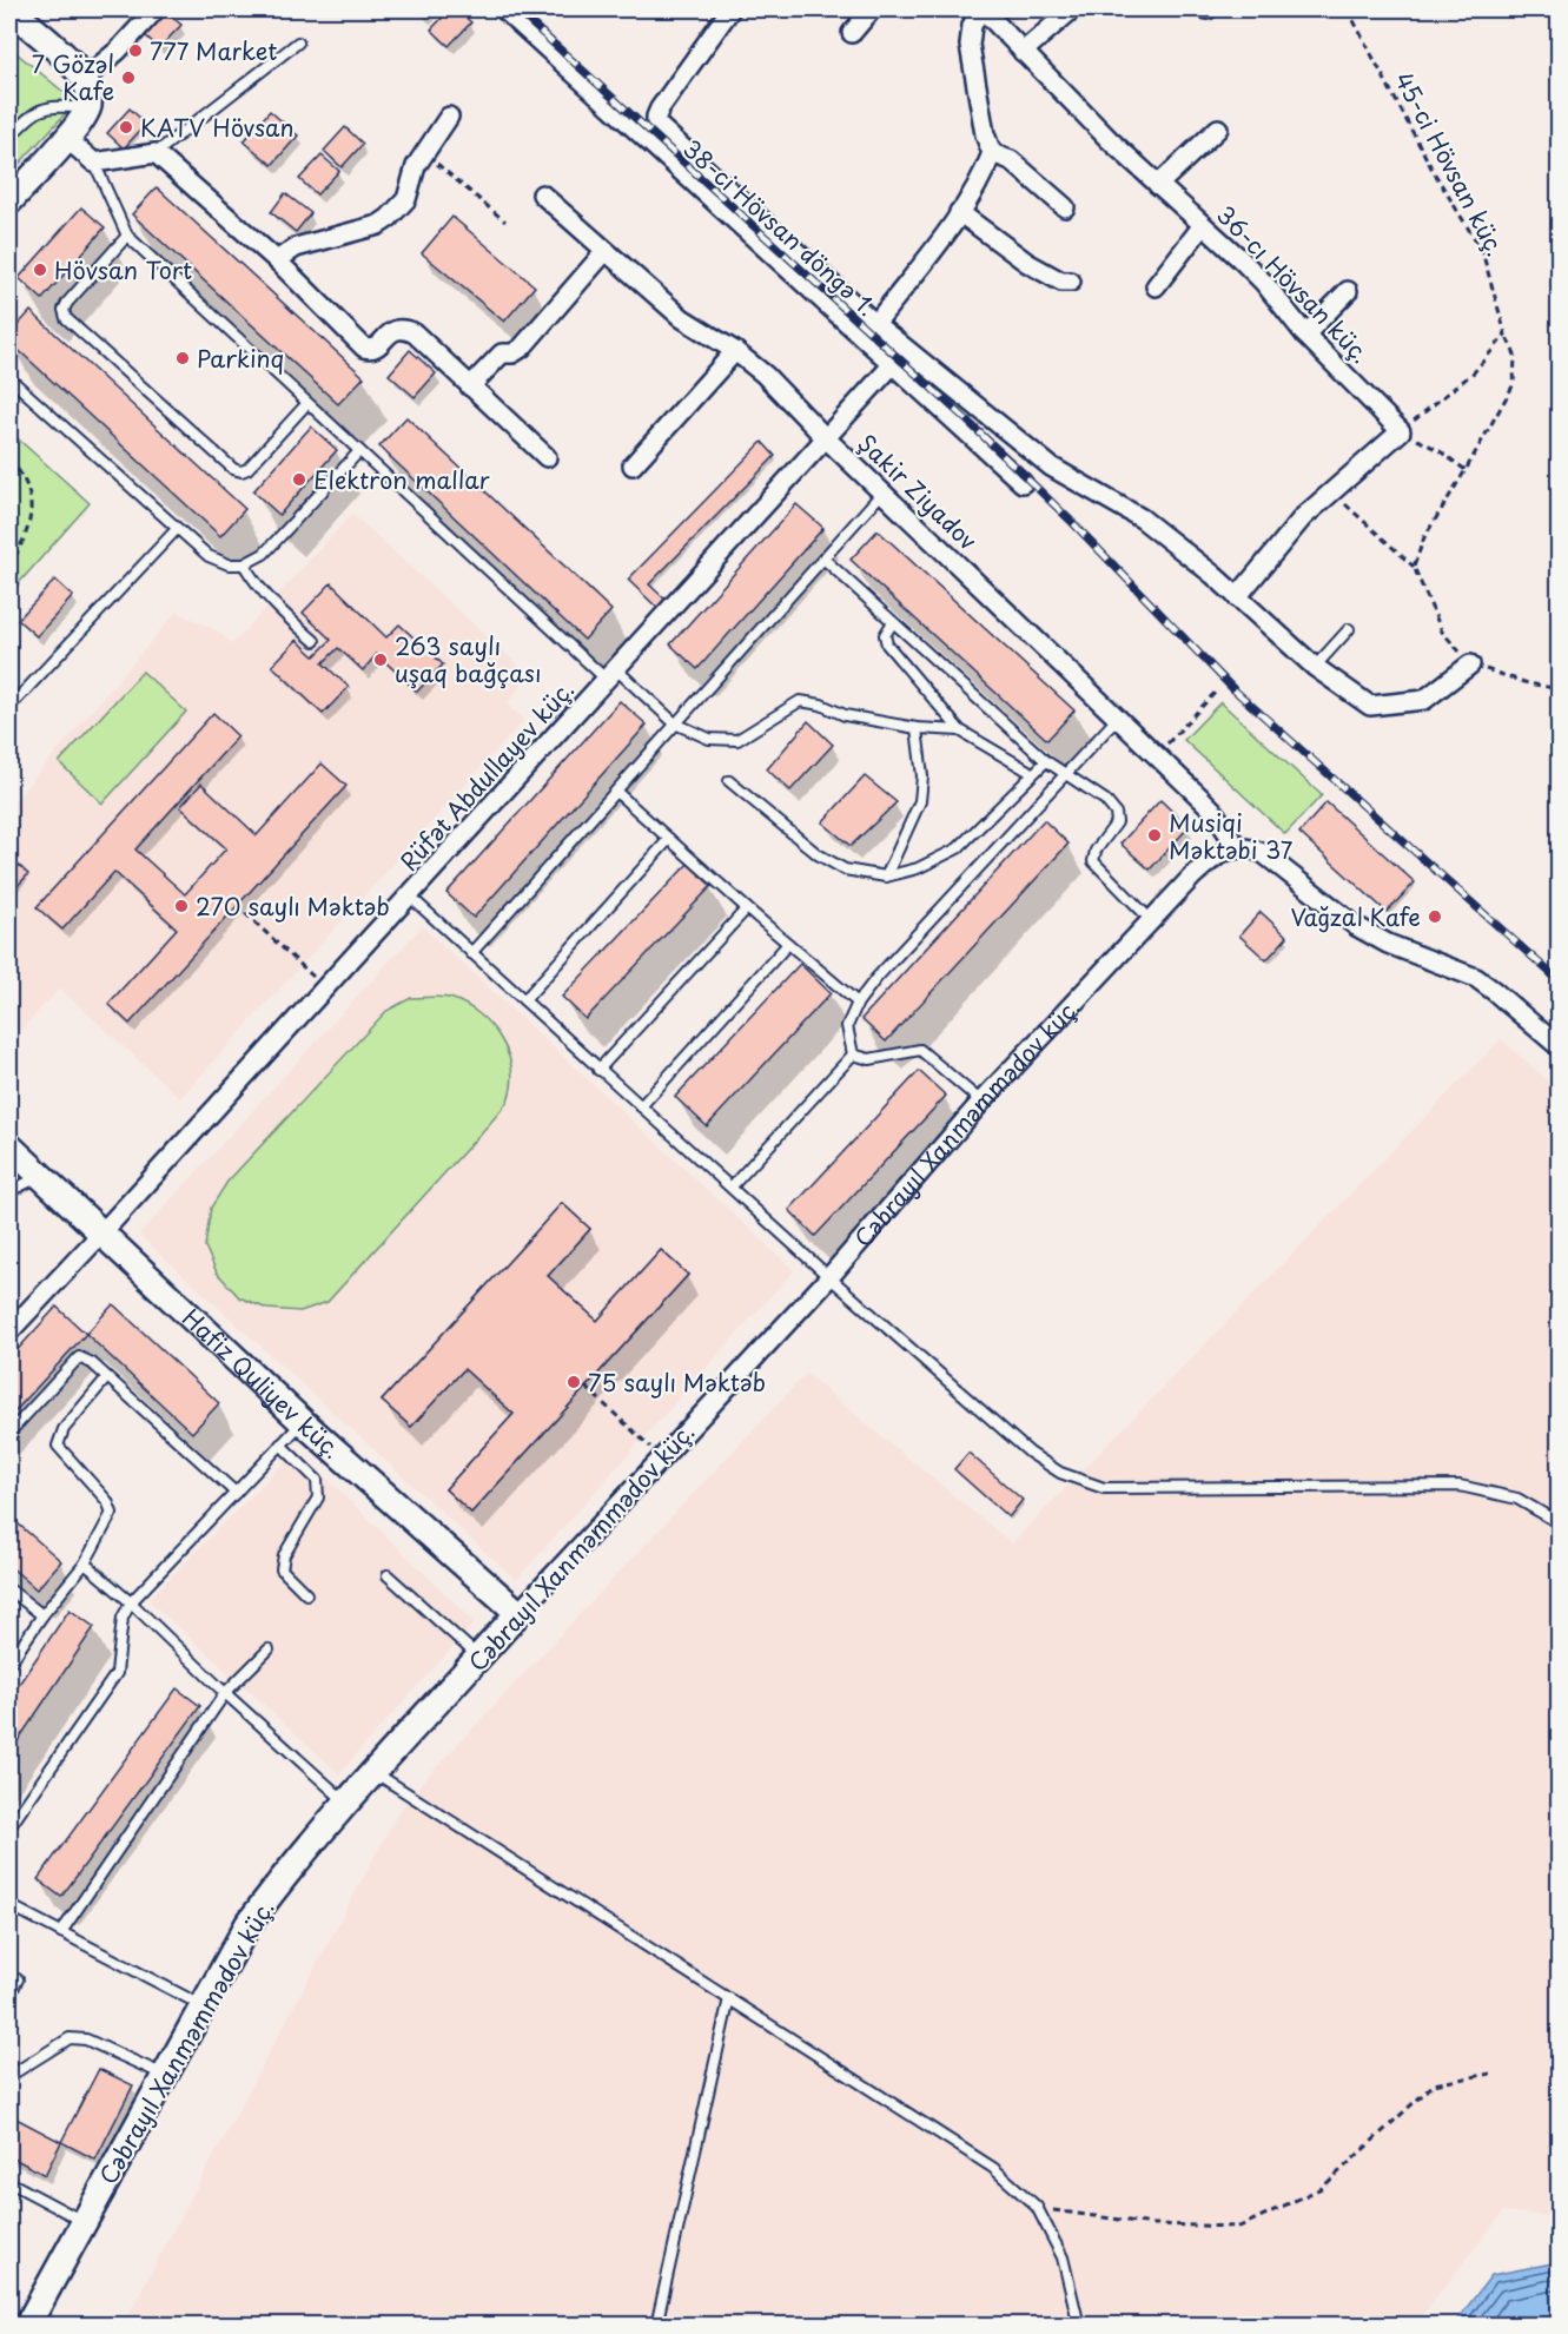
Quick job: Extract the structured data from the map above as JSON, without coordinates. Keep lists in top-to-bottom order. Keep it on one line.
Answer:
{"streets":{"street":["38-ci Hövsan döngə 1.","36-cı Hövsan küç.","Şakir Ziyadov","Rüfət Abdullayev küç.","Cəbrayıl Xanməmmədov küç.","Hafiz Quliyev küç."],"path":["45-ci Hövsan küç."]},"crossings":[["38-ci Hövsan döngə 1.","Rüfət Abdullayev küç."],["Şakir Ziyadov","Rüfət Abdullayev küç."],["Şakir Ziyadov","Cəbrayıl Xanməmmədov küç."],["Rüfət Abdullayev küç.","Hafiz Quliyev küç."],["Cəbrayıl Xanməmmədov küç.","Hafiz Quliyev küç."]],"places":["777 Market","7 Gözəl Kafe","KATV Hövsan","Hövsan Tort","Parkinq","Elektron mallar","263 saylı uşaq bağçası","Musiqi Məktəbi 37","270 saylı Məktəb","Vağzal Kafe","75 saylı Məktəb"]}
